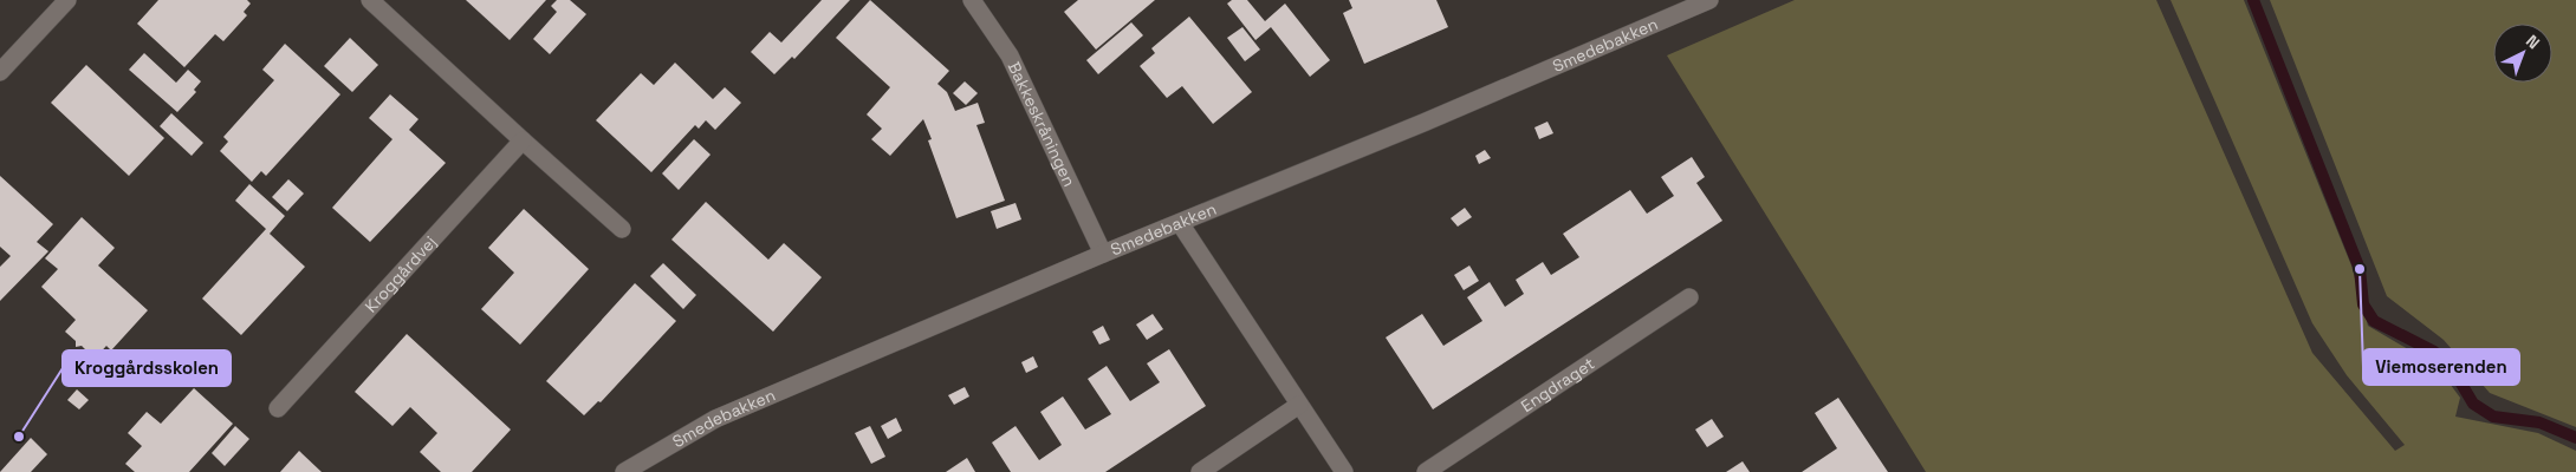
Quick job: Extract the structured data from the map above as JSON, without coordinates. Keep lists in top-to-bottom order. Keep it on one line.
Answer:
{"streets":{"street":["Smedebakken","Bakkeskråningen","Kroggårdvej","Engdraget"]},"crossings":[["Smedebakken","Bakkeskråningen"]],"places":["Viemoserenden","Kroggårdsskolen"],"north":"top right"}
